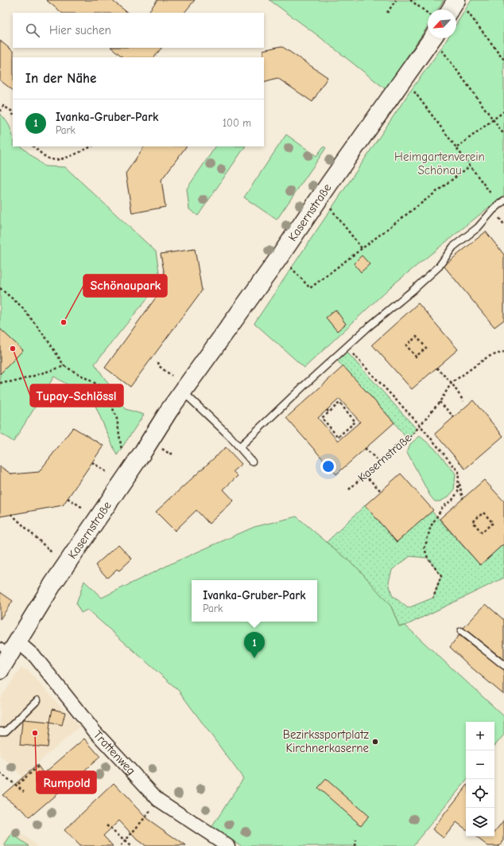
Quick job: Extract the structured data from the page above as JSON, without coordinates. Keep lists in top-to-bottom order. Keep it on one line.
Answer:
{"streets":{"street":["Kasernstraße","Trattenweg"]},"crossings":[["Kasernstraße","Trattenweg"]],"parks":["Heimgartenverein Schönau"],"places":["Schönaupark","Tupay-Schlössl","Rumpold","Bezirkssportplatz Kirchnerkaserne"],"north":"bottom left","page":{"search":"Hier suchen","heading":"In der Nähe","list":[{"mark":"1","name":"Ivanka-Gruber-Park","note":"Park","value":"100 m"}],"popup":["Ivanka-Gruber-Park","Park"],"pins":"1","map_buttons":["+","−"]}}
